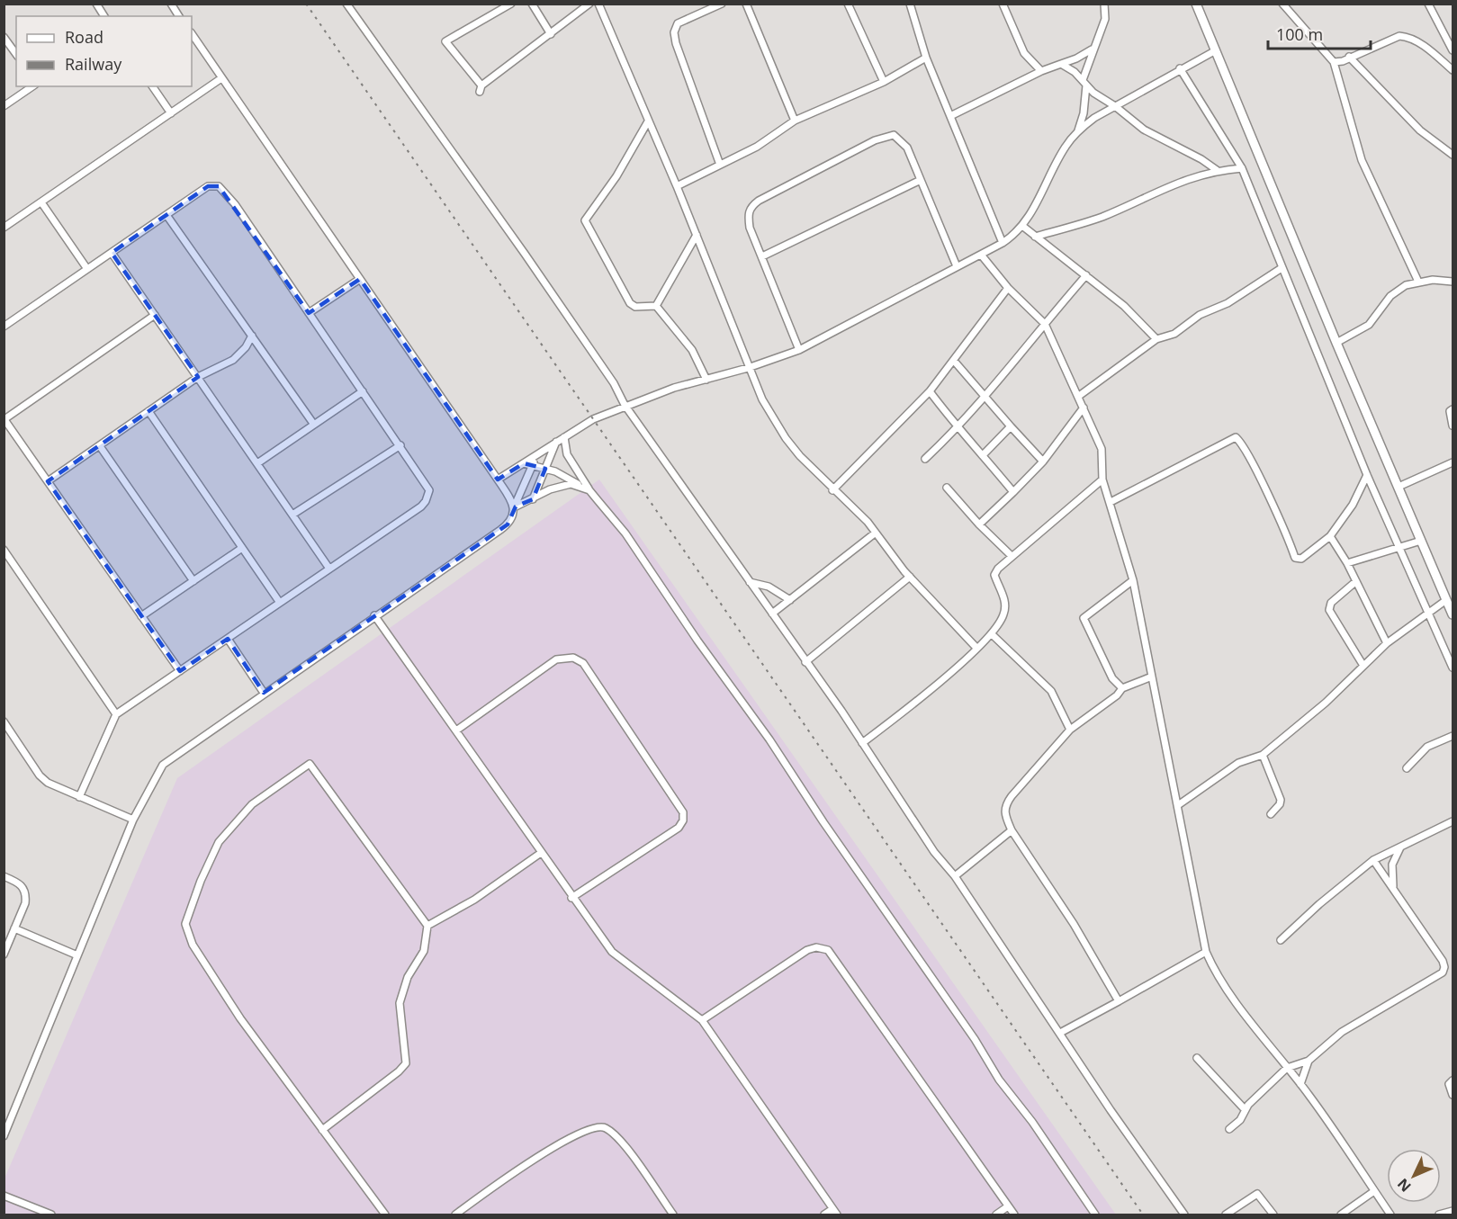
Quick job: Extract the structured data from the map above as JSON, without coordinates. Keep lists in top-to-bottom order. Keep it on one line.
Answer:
{"legend":["Road","Railway"],"scale_bar":"100 m","north":"bottom left"}
